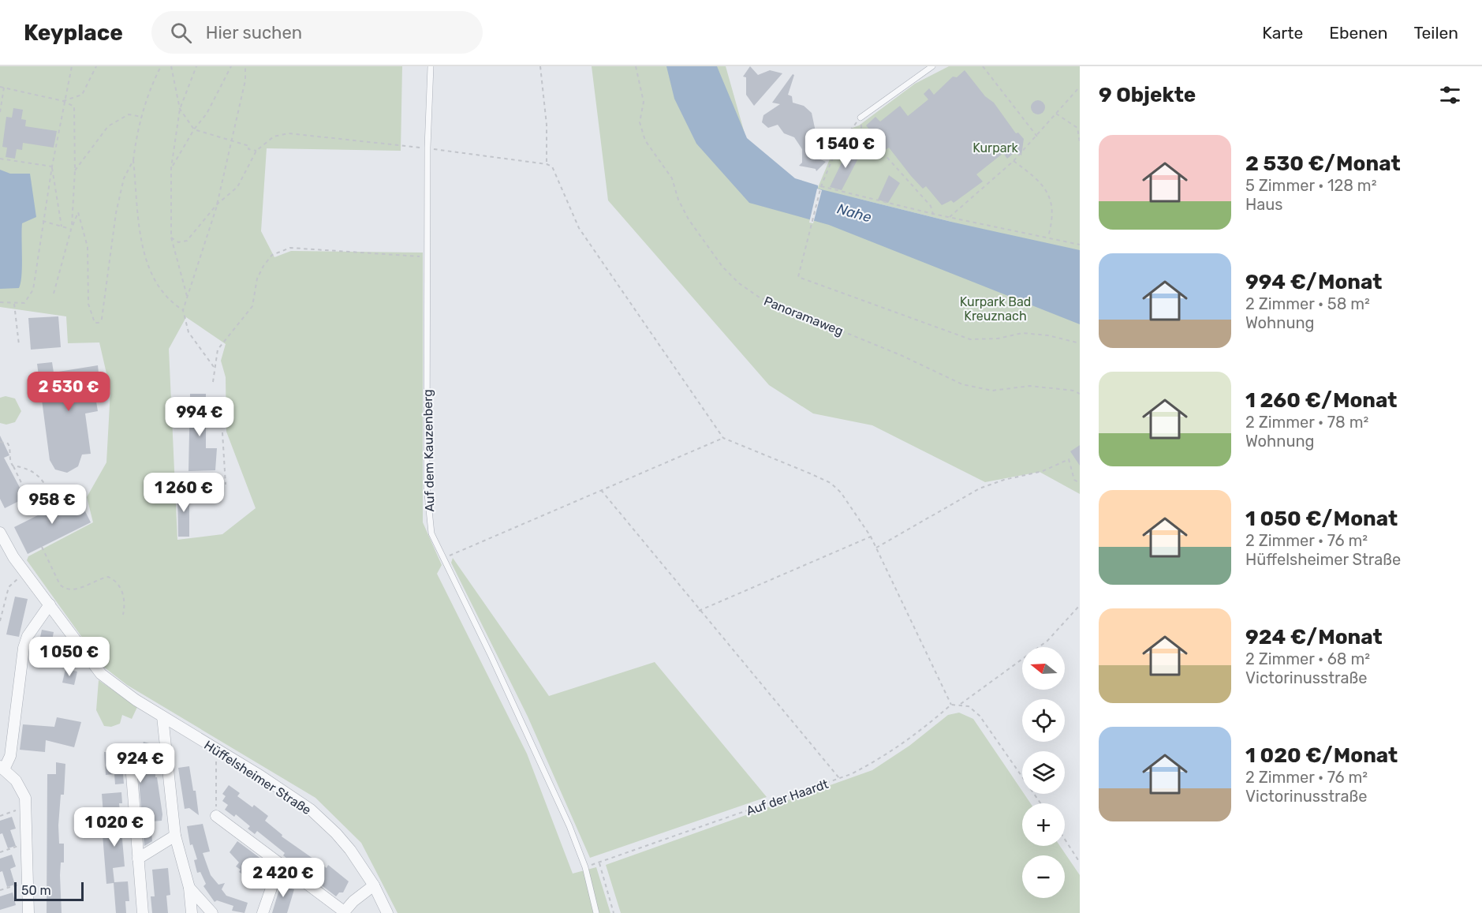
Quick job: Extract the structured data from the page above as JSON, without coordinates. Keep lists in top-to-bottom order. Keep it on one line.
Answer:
{"streets":{"street":["Hüffelsheimer Straße"],"lane":["Auf dem Kauzenberg"],"path":["Panoramaweg","Auf der Haardt"]},"water":["Nahe"],"parks":["Kurpark","Kurpark Bad Kreuznach"],"scale_bar":"50 m","north":"left","page":{"header":"Keyplace","search":"Hier suchen","nav":["Karte","Ebenen","Teilen"],"heading":"9 Objekte","list":[{"name":"2 530 €/Monat","note":"5 Zimmer · 128 m² · Haus"},{"name":"994 €/Monat","note":"2 Zimmer · 58 m² · Wohnung"},{"name":"1 260 €/Monat","note":"2 Zimmer · 78 m² · Wohnung"},{"name":"1 050 €/Monat","note":"2 Zimmer · 76 m² · Hüffelsheimer Straße"},{"name":"924 €/Monat","note":"2 Zimmer · 68 m² · Victorinusstraße"},{"name":"1 020 €/Monat","note":"2 Zimmer · 76 m² · Victorinusstraße"}],"price":["1 540 €","2 530 €","994 €","1 260 €","958 €","1 050 €","924 €","1 020 €","2 420 €"],"map_buttons":["+","−"],"scale":"50 m"}}
